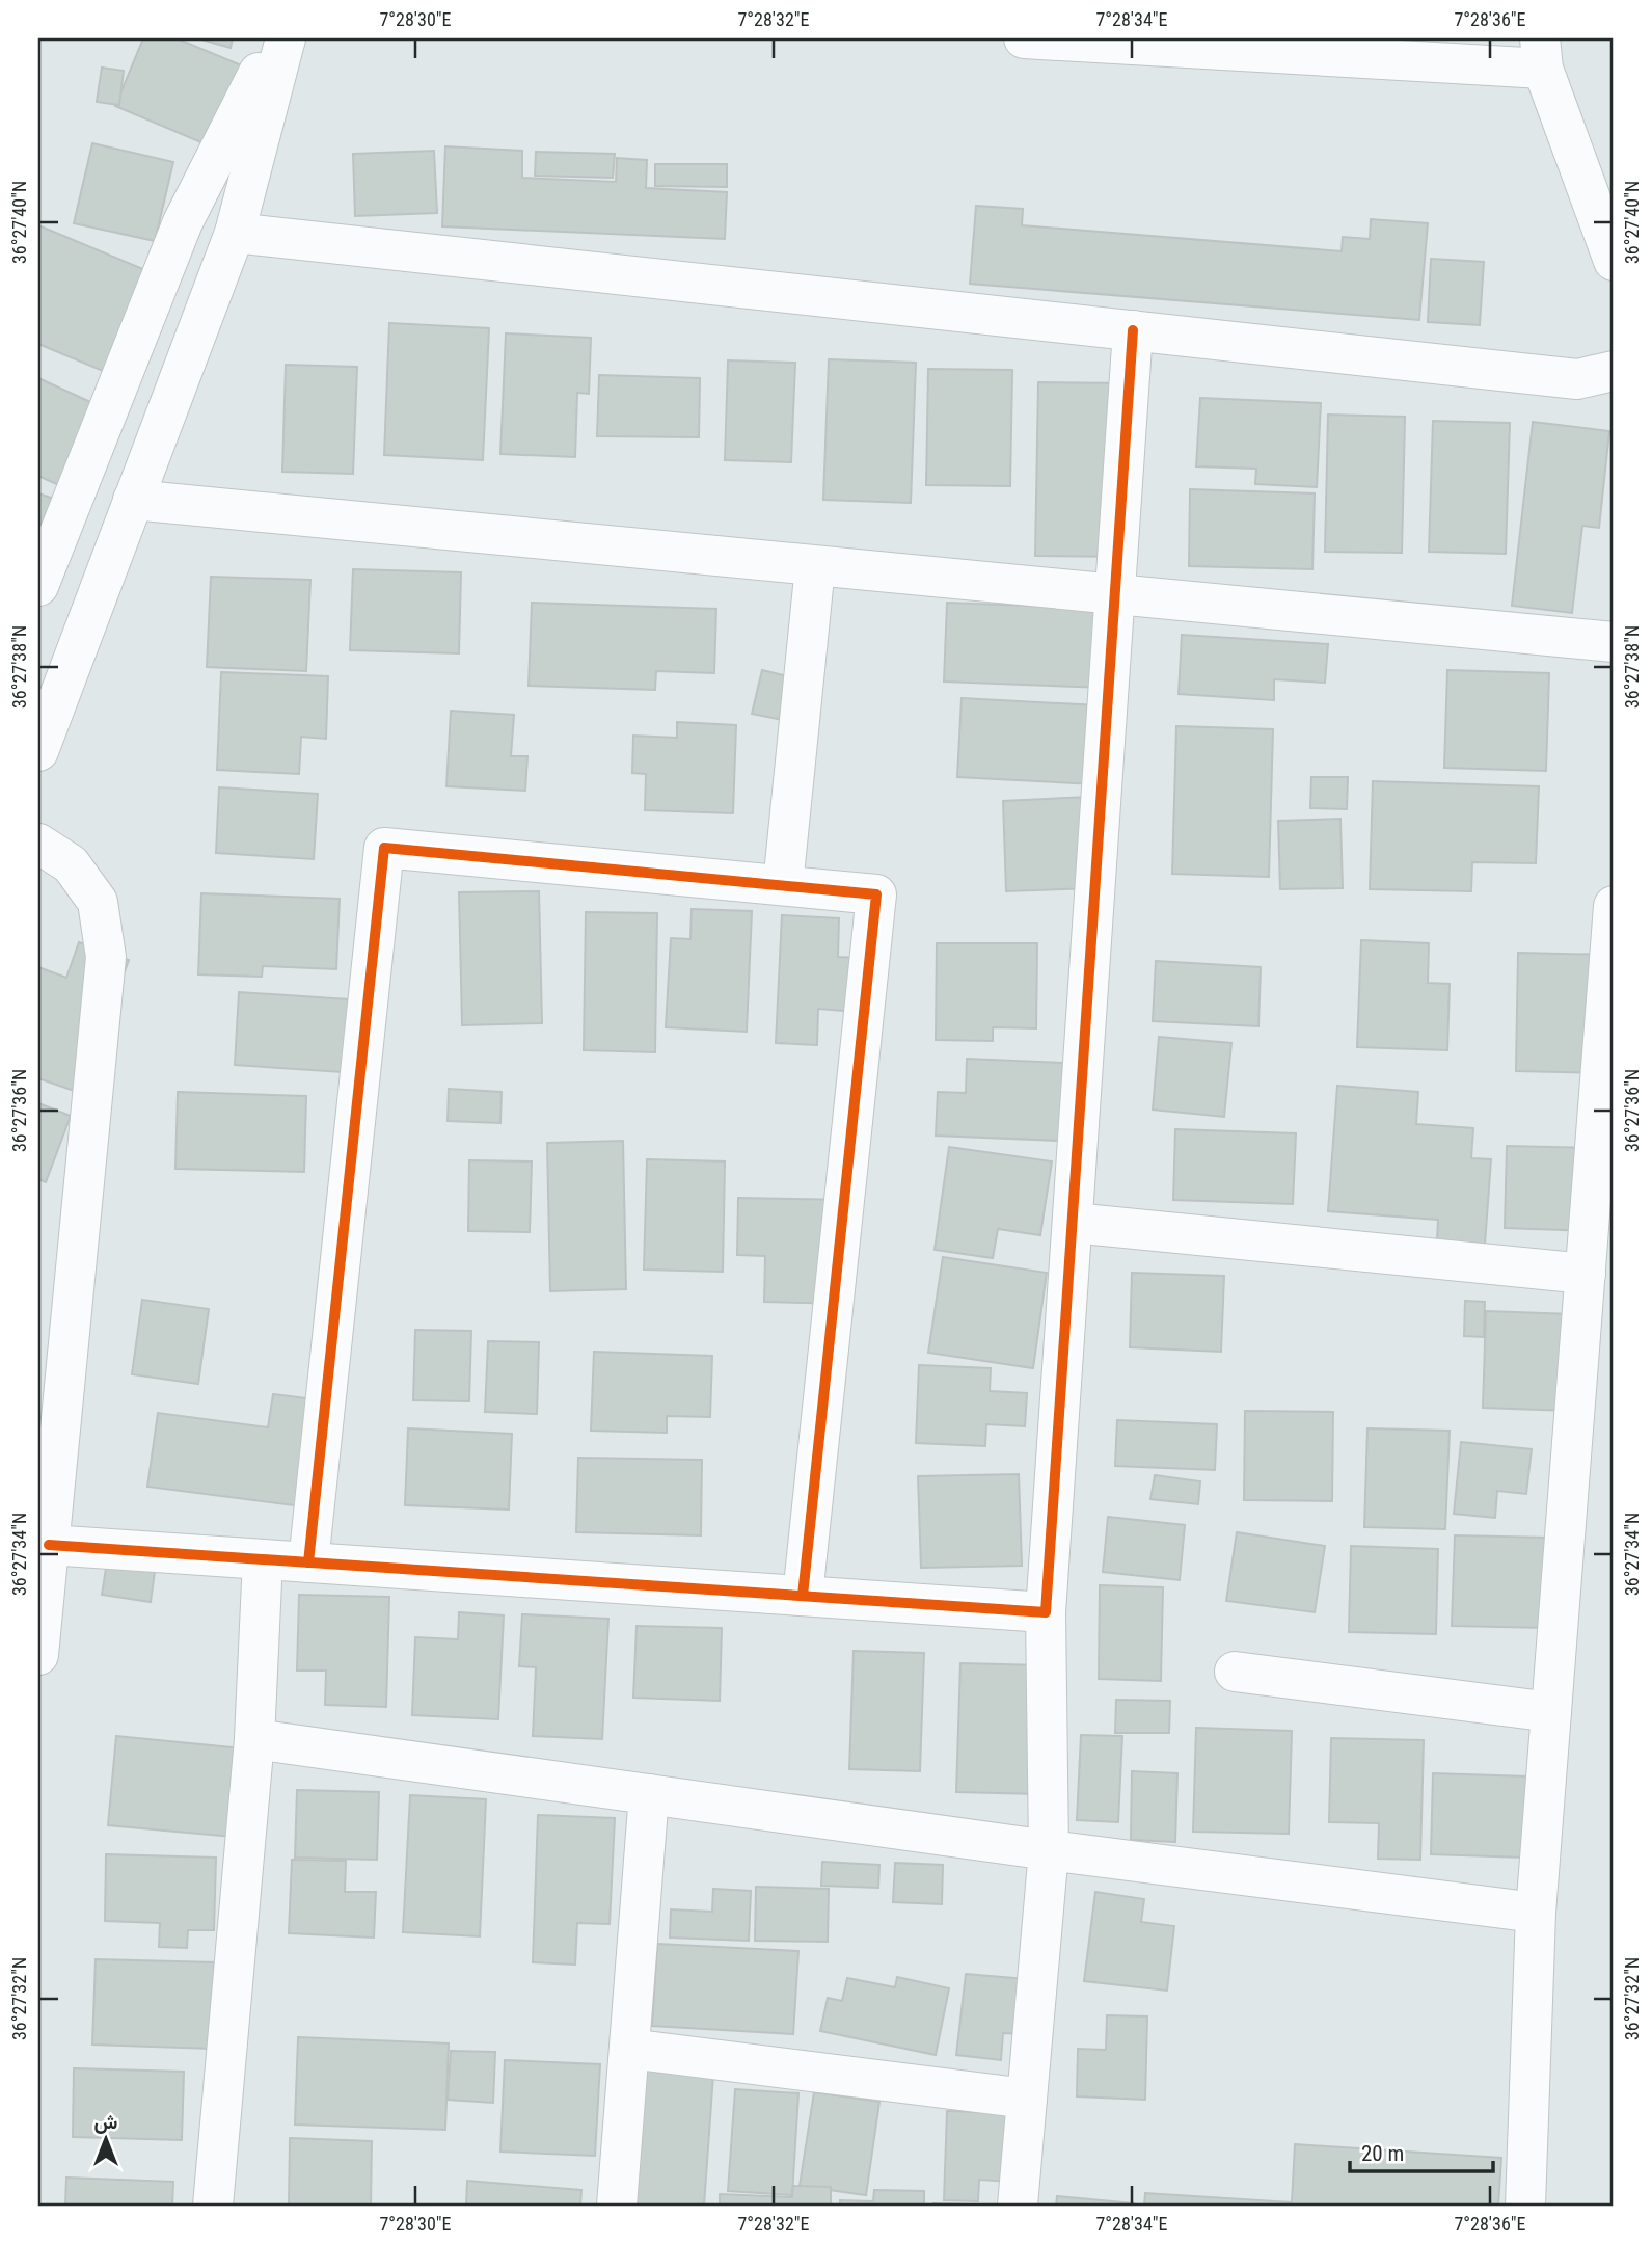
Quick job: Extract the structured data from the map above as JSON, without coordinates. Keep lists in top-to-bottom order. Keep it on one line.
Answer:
{"scale_bar":"20 m","north":"top","coordinates":["7°28'30\"E","7°28'32\"E","7°28'34\"E","7°28'36\"E","36°27'40\"N","36°27'38\"N","36°27'36\"N","36°27'34\"N","36°27'32\"N"]}
